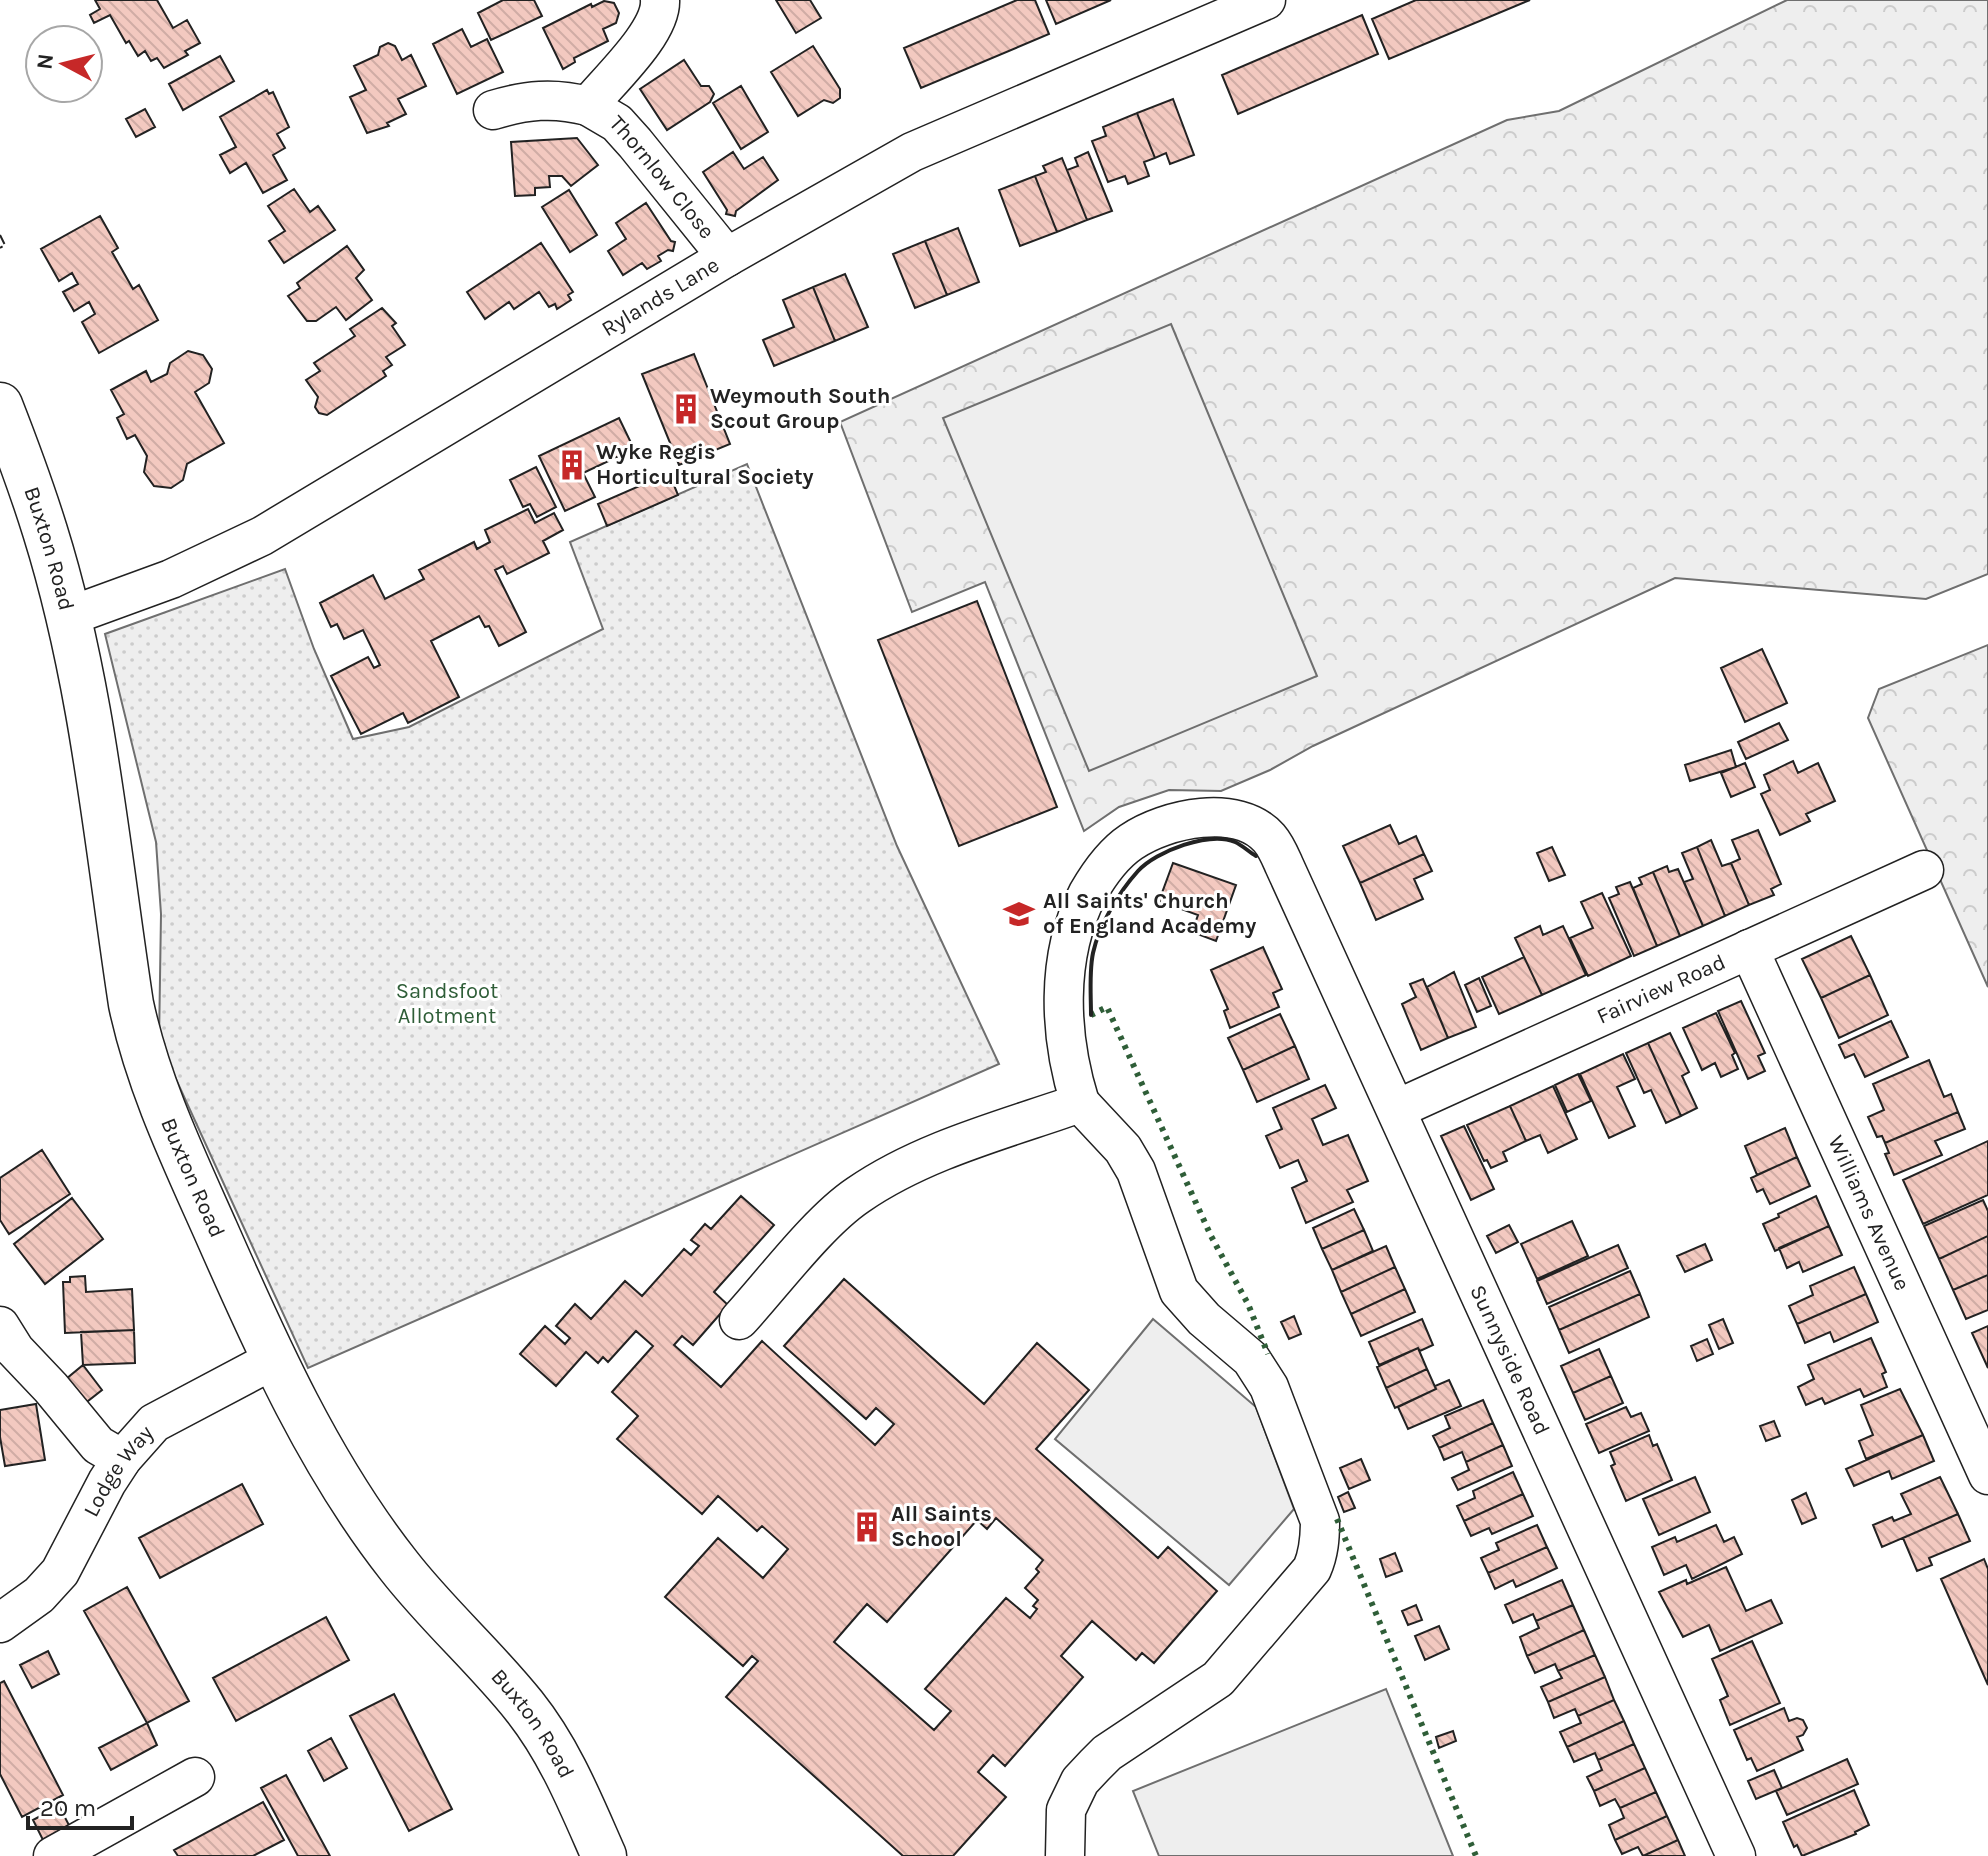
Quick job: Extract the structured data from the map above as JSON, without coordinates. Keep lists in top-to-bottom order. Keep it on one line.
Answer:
{"streets":{"highway":["Buxton Road"],"street":["Thornlow Close","Rylands Lane","Fairview Road","Williams Avenue","Sunnyside Road","Lodge Way"]},"crossings":[["Thornlow Close","Rylands Lane"],["Rylands Lane","Buxton Road"],["Buxton Road","Lodge Way"],["Fairview Road","Williams Avenue"],["Fairview Road","Sunnyside Road"]],"parks":["Sandsfoot Allotment"],"places":{"building":["Weymouth South Scout Group","Wyke Regis Horticultural Society","All Saints School"],"school or university":["All Saints' Church of England Academy"]},"scale_bar":"20 m","north":"left"}
